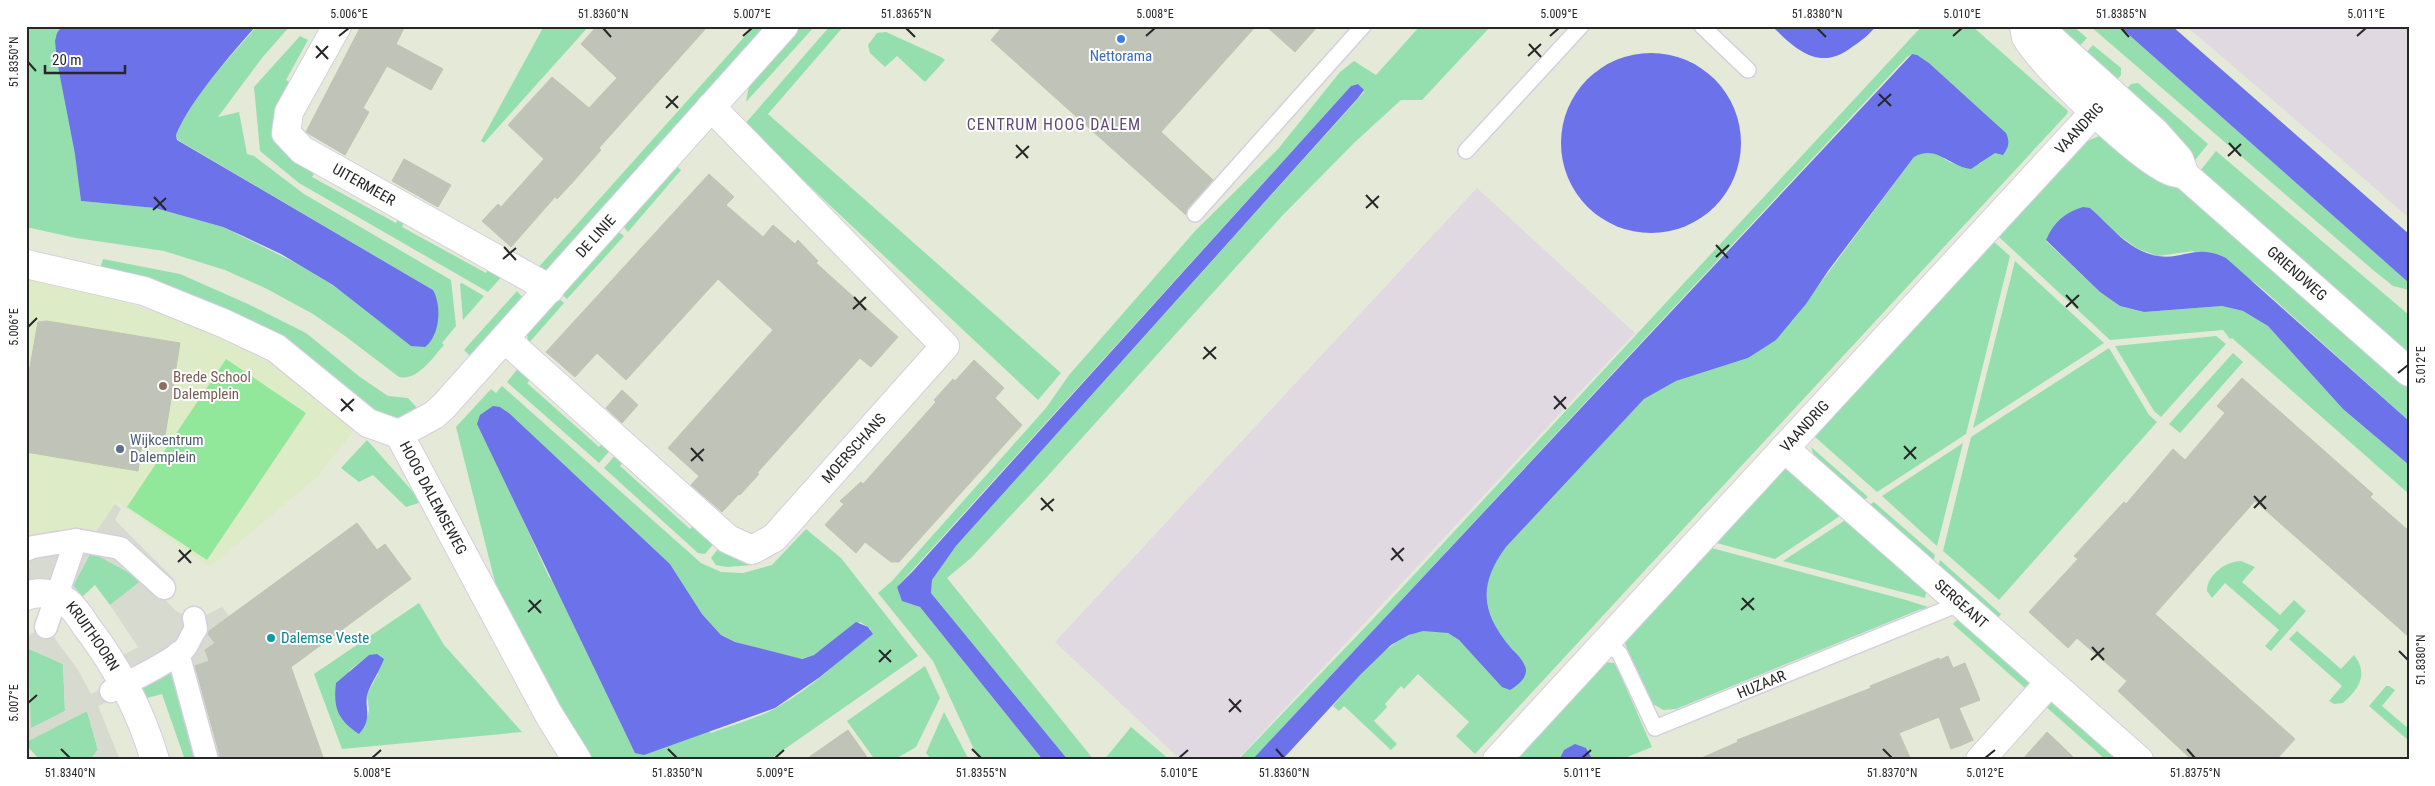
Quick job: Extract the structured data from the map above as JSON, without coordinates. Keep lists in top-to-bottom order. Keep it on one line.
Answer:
{"streets":{"street":["VAANDRIG","UITERMEER","DE LINIE","GRIENDWEG","MOERSCHANS","HOOG DALEMSEWEG","SERGEANT","KRUITHOORN"],"lane":["HUZAAR"]},"crossings":[["VAANDRIG","GRIENDWEG"],["VAANDRIG","SERGEANT"],["VAANDRIG","HUZAAR"],["UITERMEER","DE LINIE"],["DE LINIE","MOERSCHANS"],["DE LINIE","HOOG DALEMSEWEG"],["SERGEANT","HUZAAR"]],"districts":["CENTRUM HOOG DALEM"],"places":["Nettorama","Brede School Dalemplein","Wijkcentrum Dalemplein","Dalemse Veste"],"scale_bar":"20 m","coordinates":["5.006°E","51.8360°N","5.007°E","51.8365°N","5.008°E","5.009°E","51.8380°N","5.010°E","51.8385°N","5.011°E","51.8350°N","5.012°E","51.8340°N","51.8355°N","51.8370°N","51.8375°N"]}
